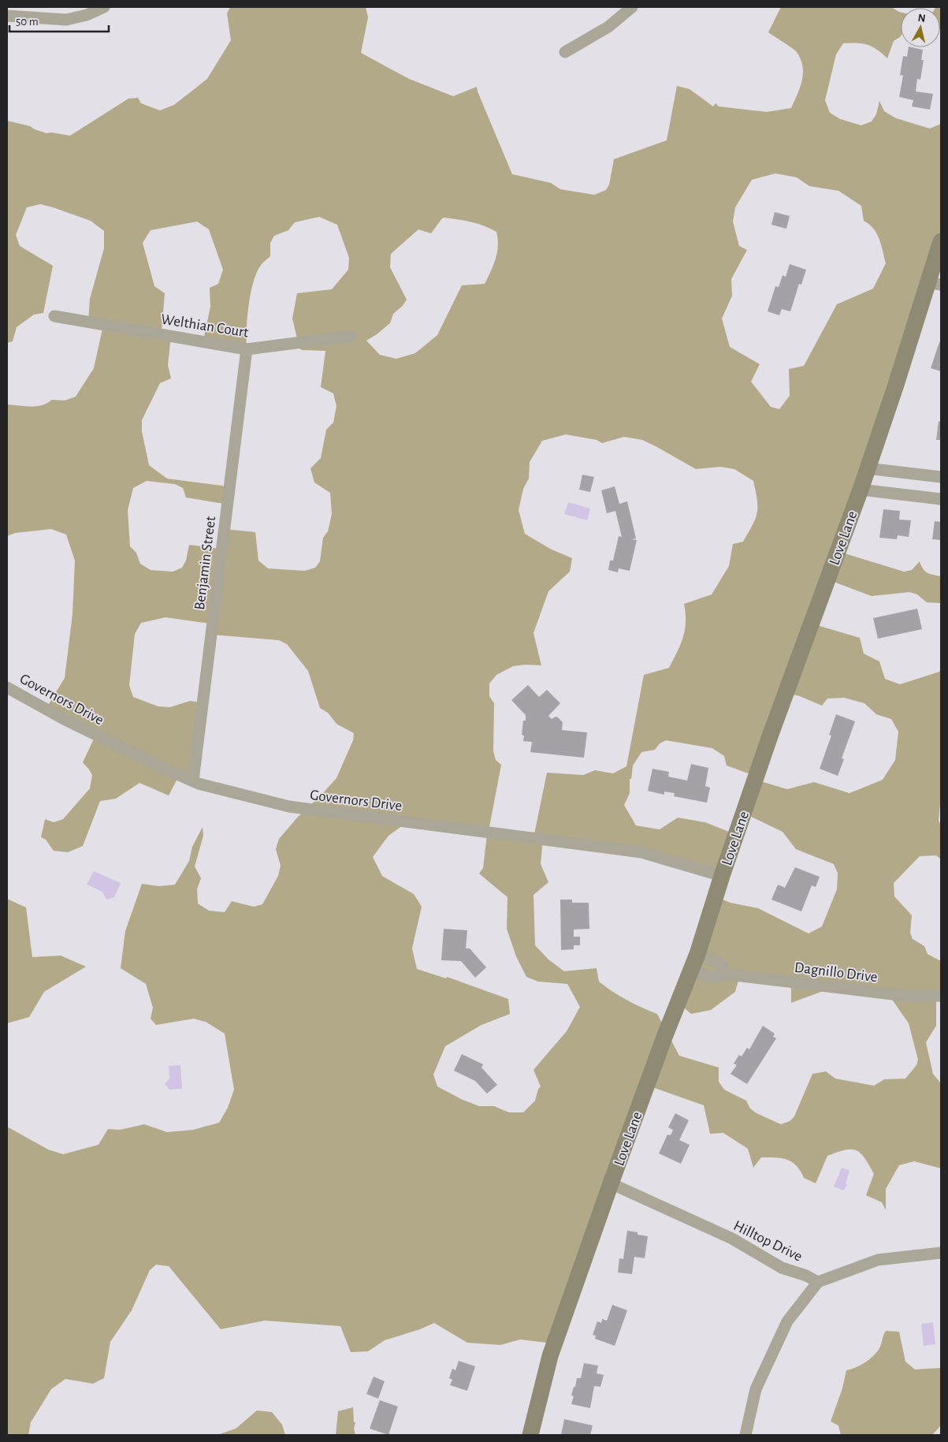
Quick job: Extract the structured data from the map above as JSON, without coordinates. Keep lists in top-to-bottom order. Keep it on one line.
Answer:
{"streets":{"street":["Welthian Court","Love Lane","Benjamin Street","Governors Drive","Dagnillo Drive","Hilltop Drive"]},"crossings":[["Welthian Court","Benjamin Street"],["Love Lane","Governors Drive"],["Love Lane","Dagnillo Drive"],["Love Lane","Hilltop Drive"],["Benjamin Street","Governors Drive"]],"scale_bar":"50 m","north":"top"}
